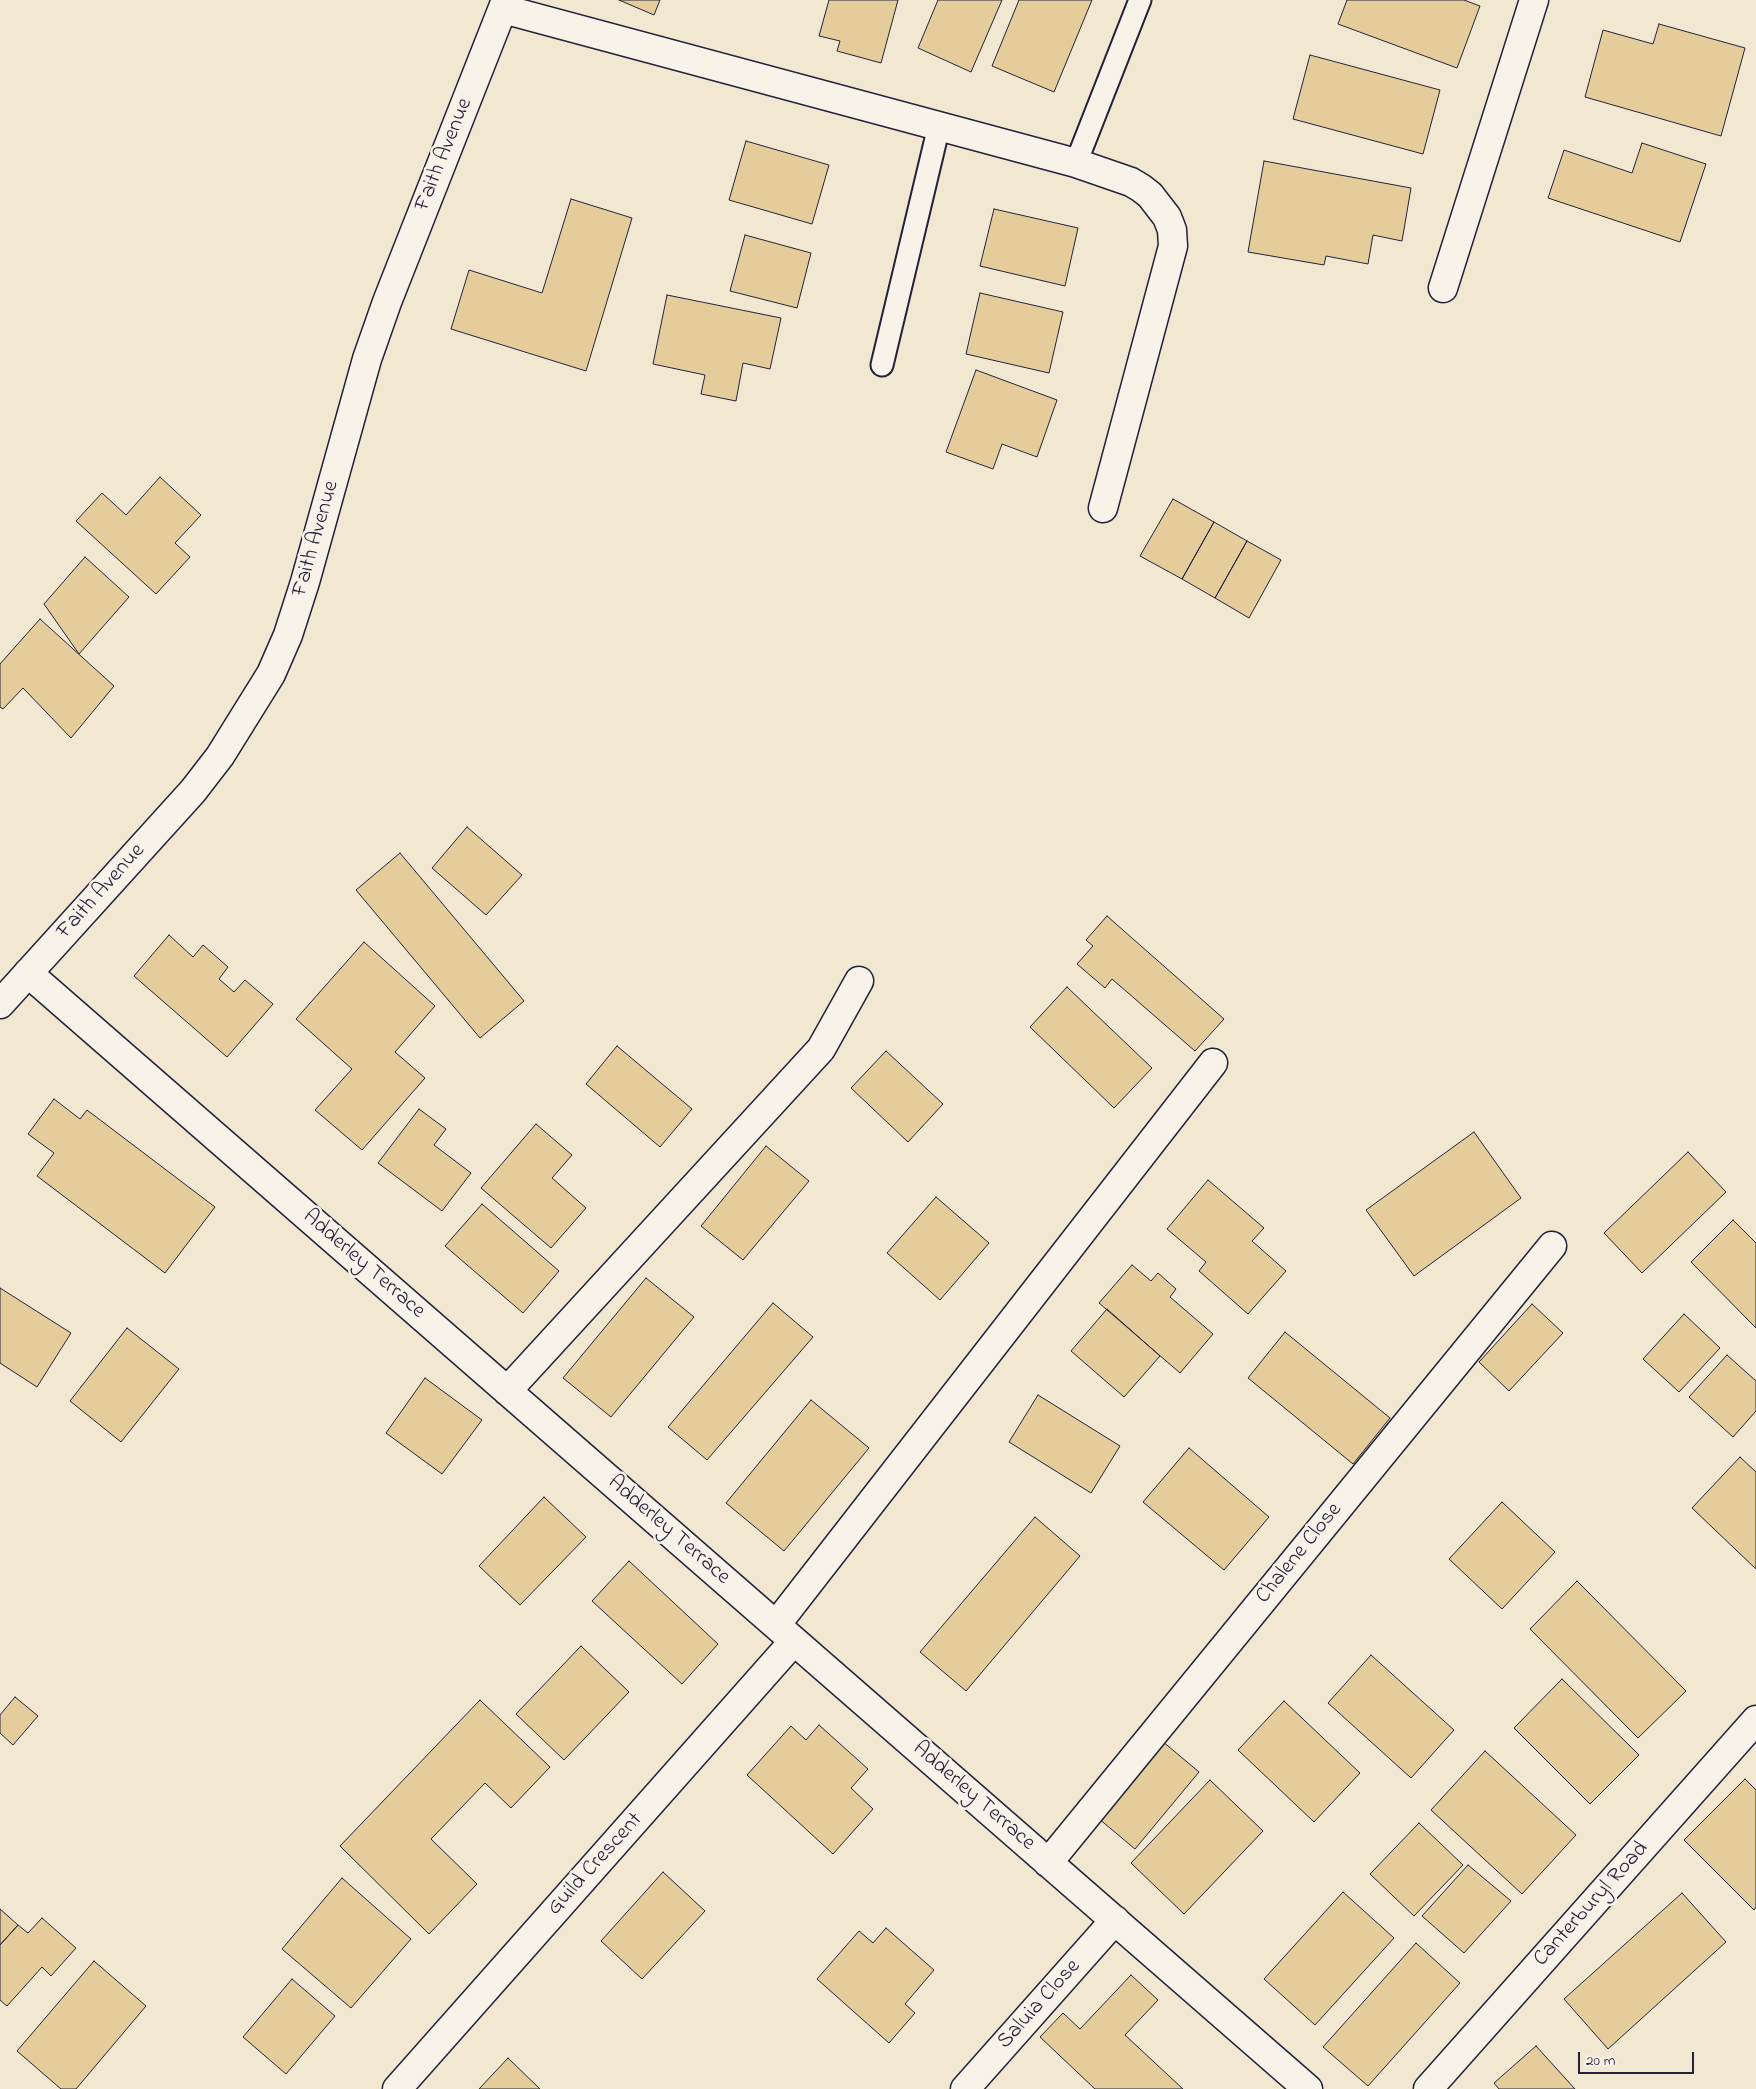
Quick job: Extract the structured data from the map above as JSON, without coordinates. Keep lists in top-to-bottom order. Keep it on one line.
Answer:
{"streets":{"street":["Faith Avenue","Adderley Terrace","Chalene Close","Guild Crescent","Canterburyl Road","Saluia Close"]},"crossings":[["Faith Avenue","Adderley Terrace"],["Adderley Terrace","Chalene Close"],["Adderley Terrace","Guild Crescent"],["Adderley Terrace","Saluia Close"]],"scale_bar":"20 m"}
